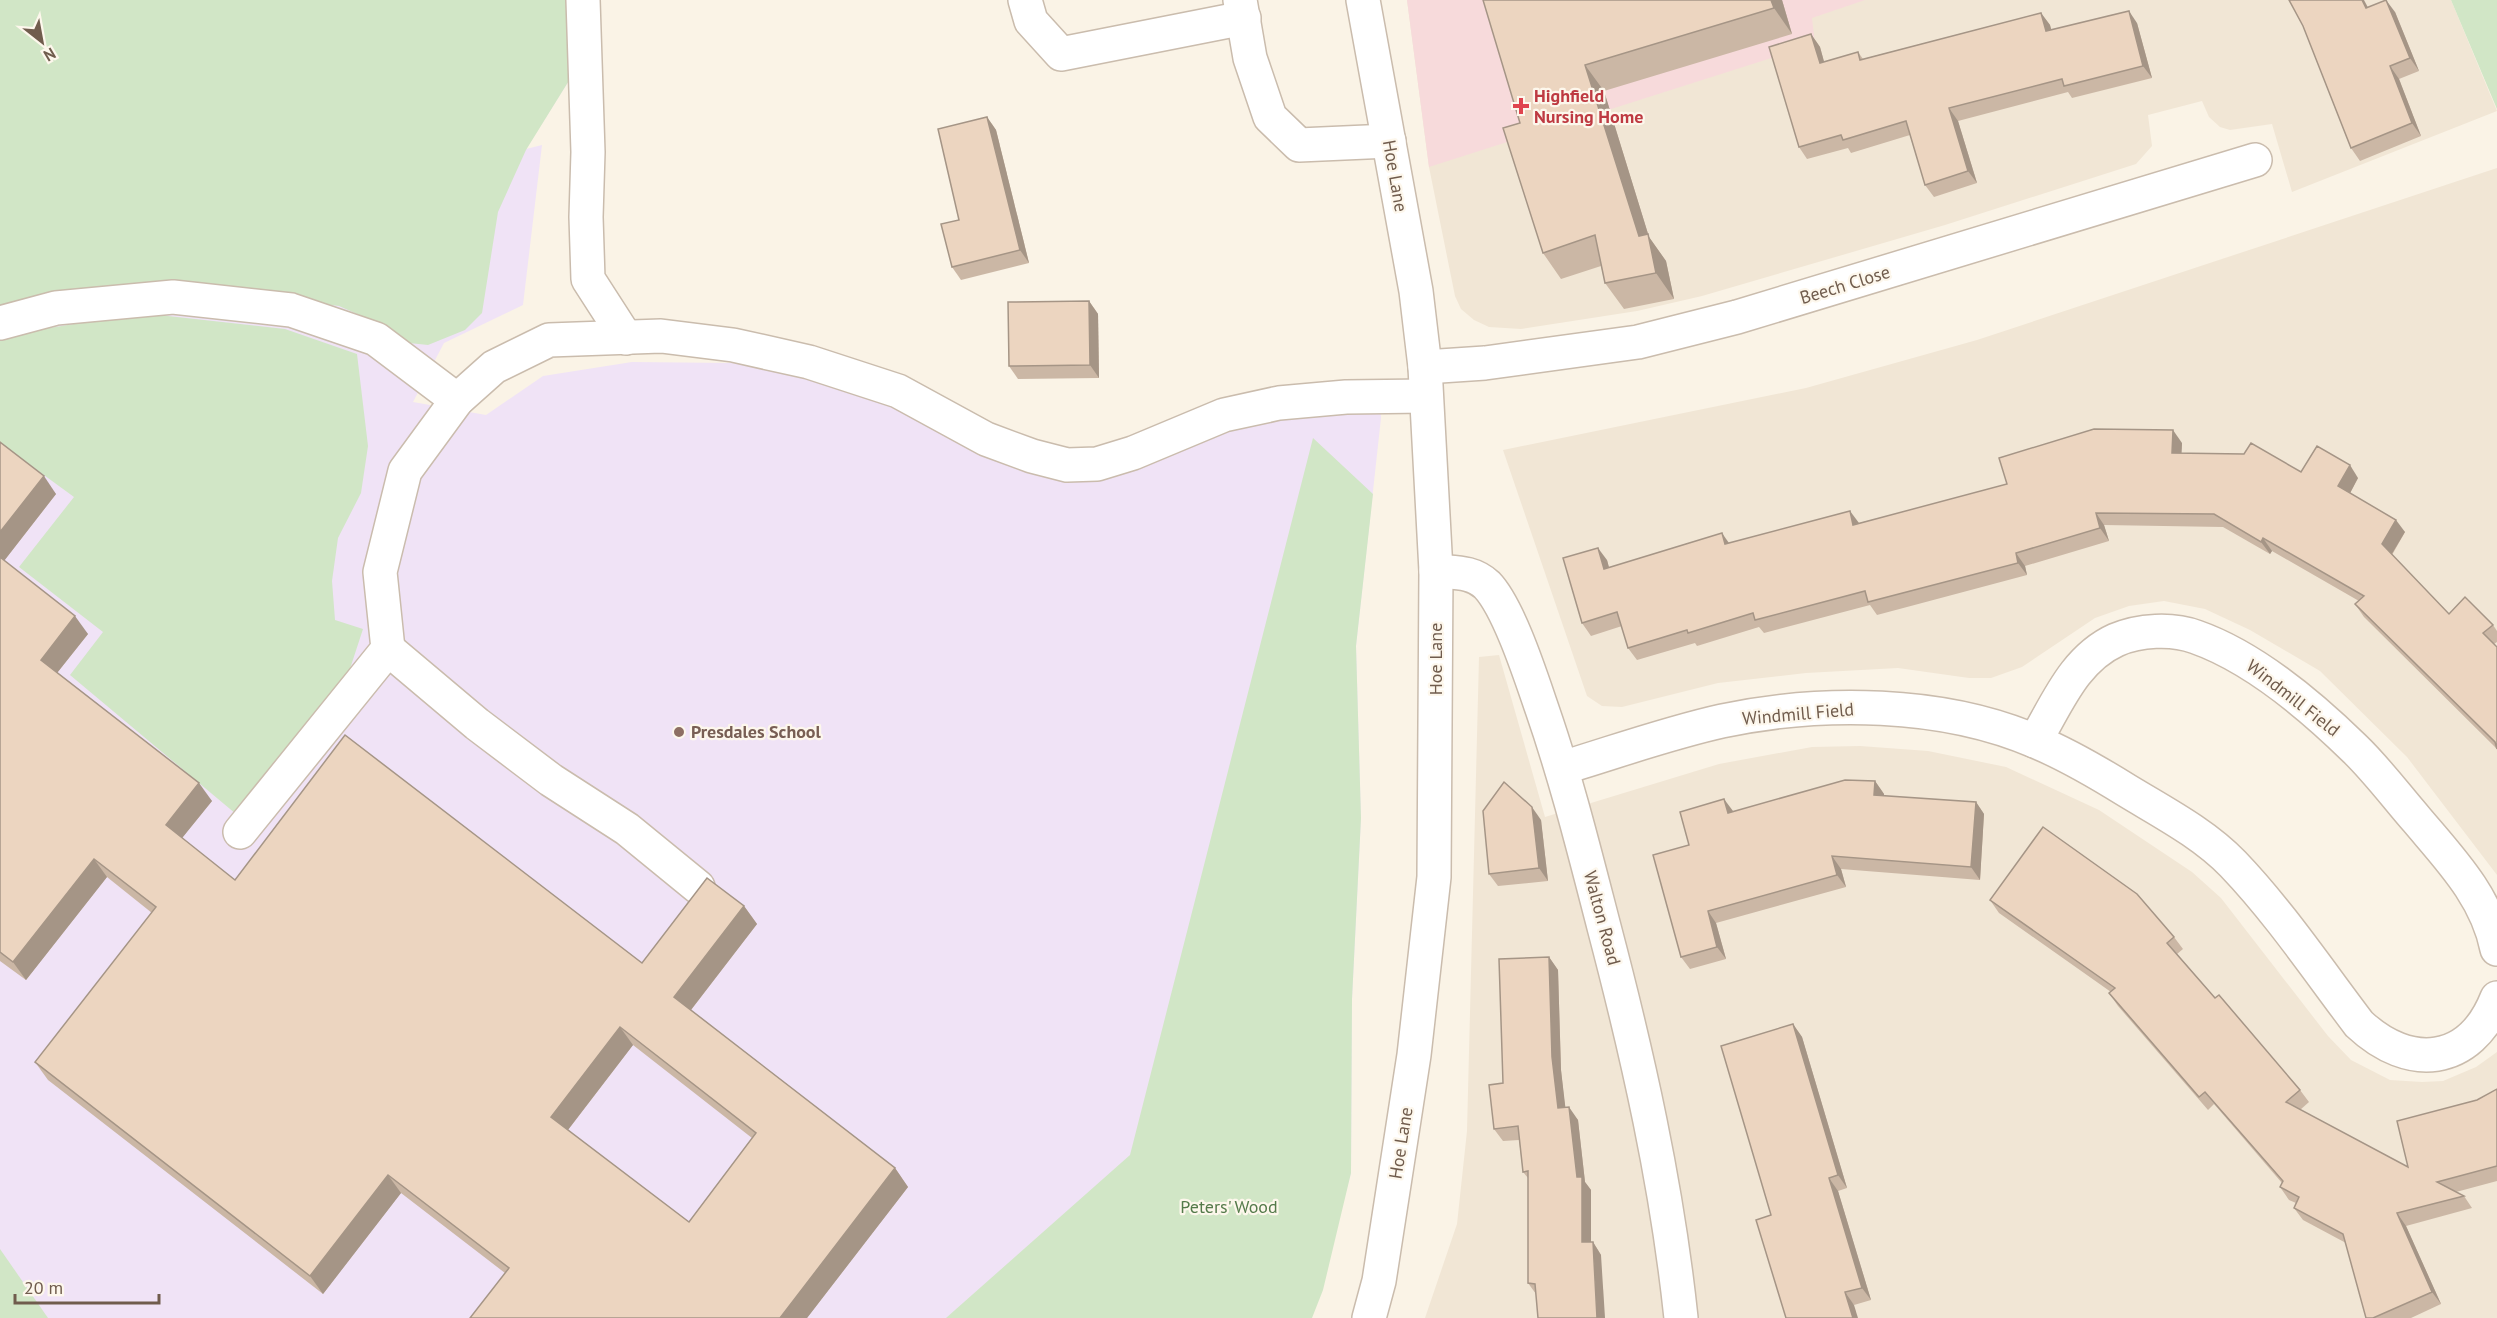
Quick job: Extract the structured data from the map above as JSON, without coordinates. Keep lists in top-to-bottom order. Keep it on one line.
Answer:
{"streets":{"street":["Hoe Lane","Beech Close","Windmill Field","Walton Road"]},"crossings":[["Hoe Lane","Beech Close"],["Hoe Lane","Walton Road"],["Windmill Field","Walton Road"]],"parks":["Peters' Wood"],"places":{"health":["Highfield Nursing Home"],"other":["Presdales School"]},"scale_bar":"20 m","north":"bottom right"}
